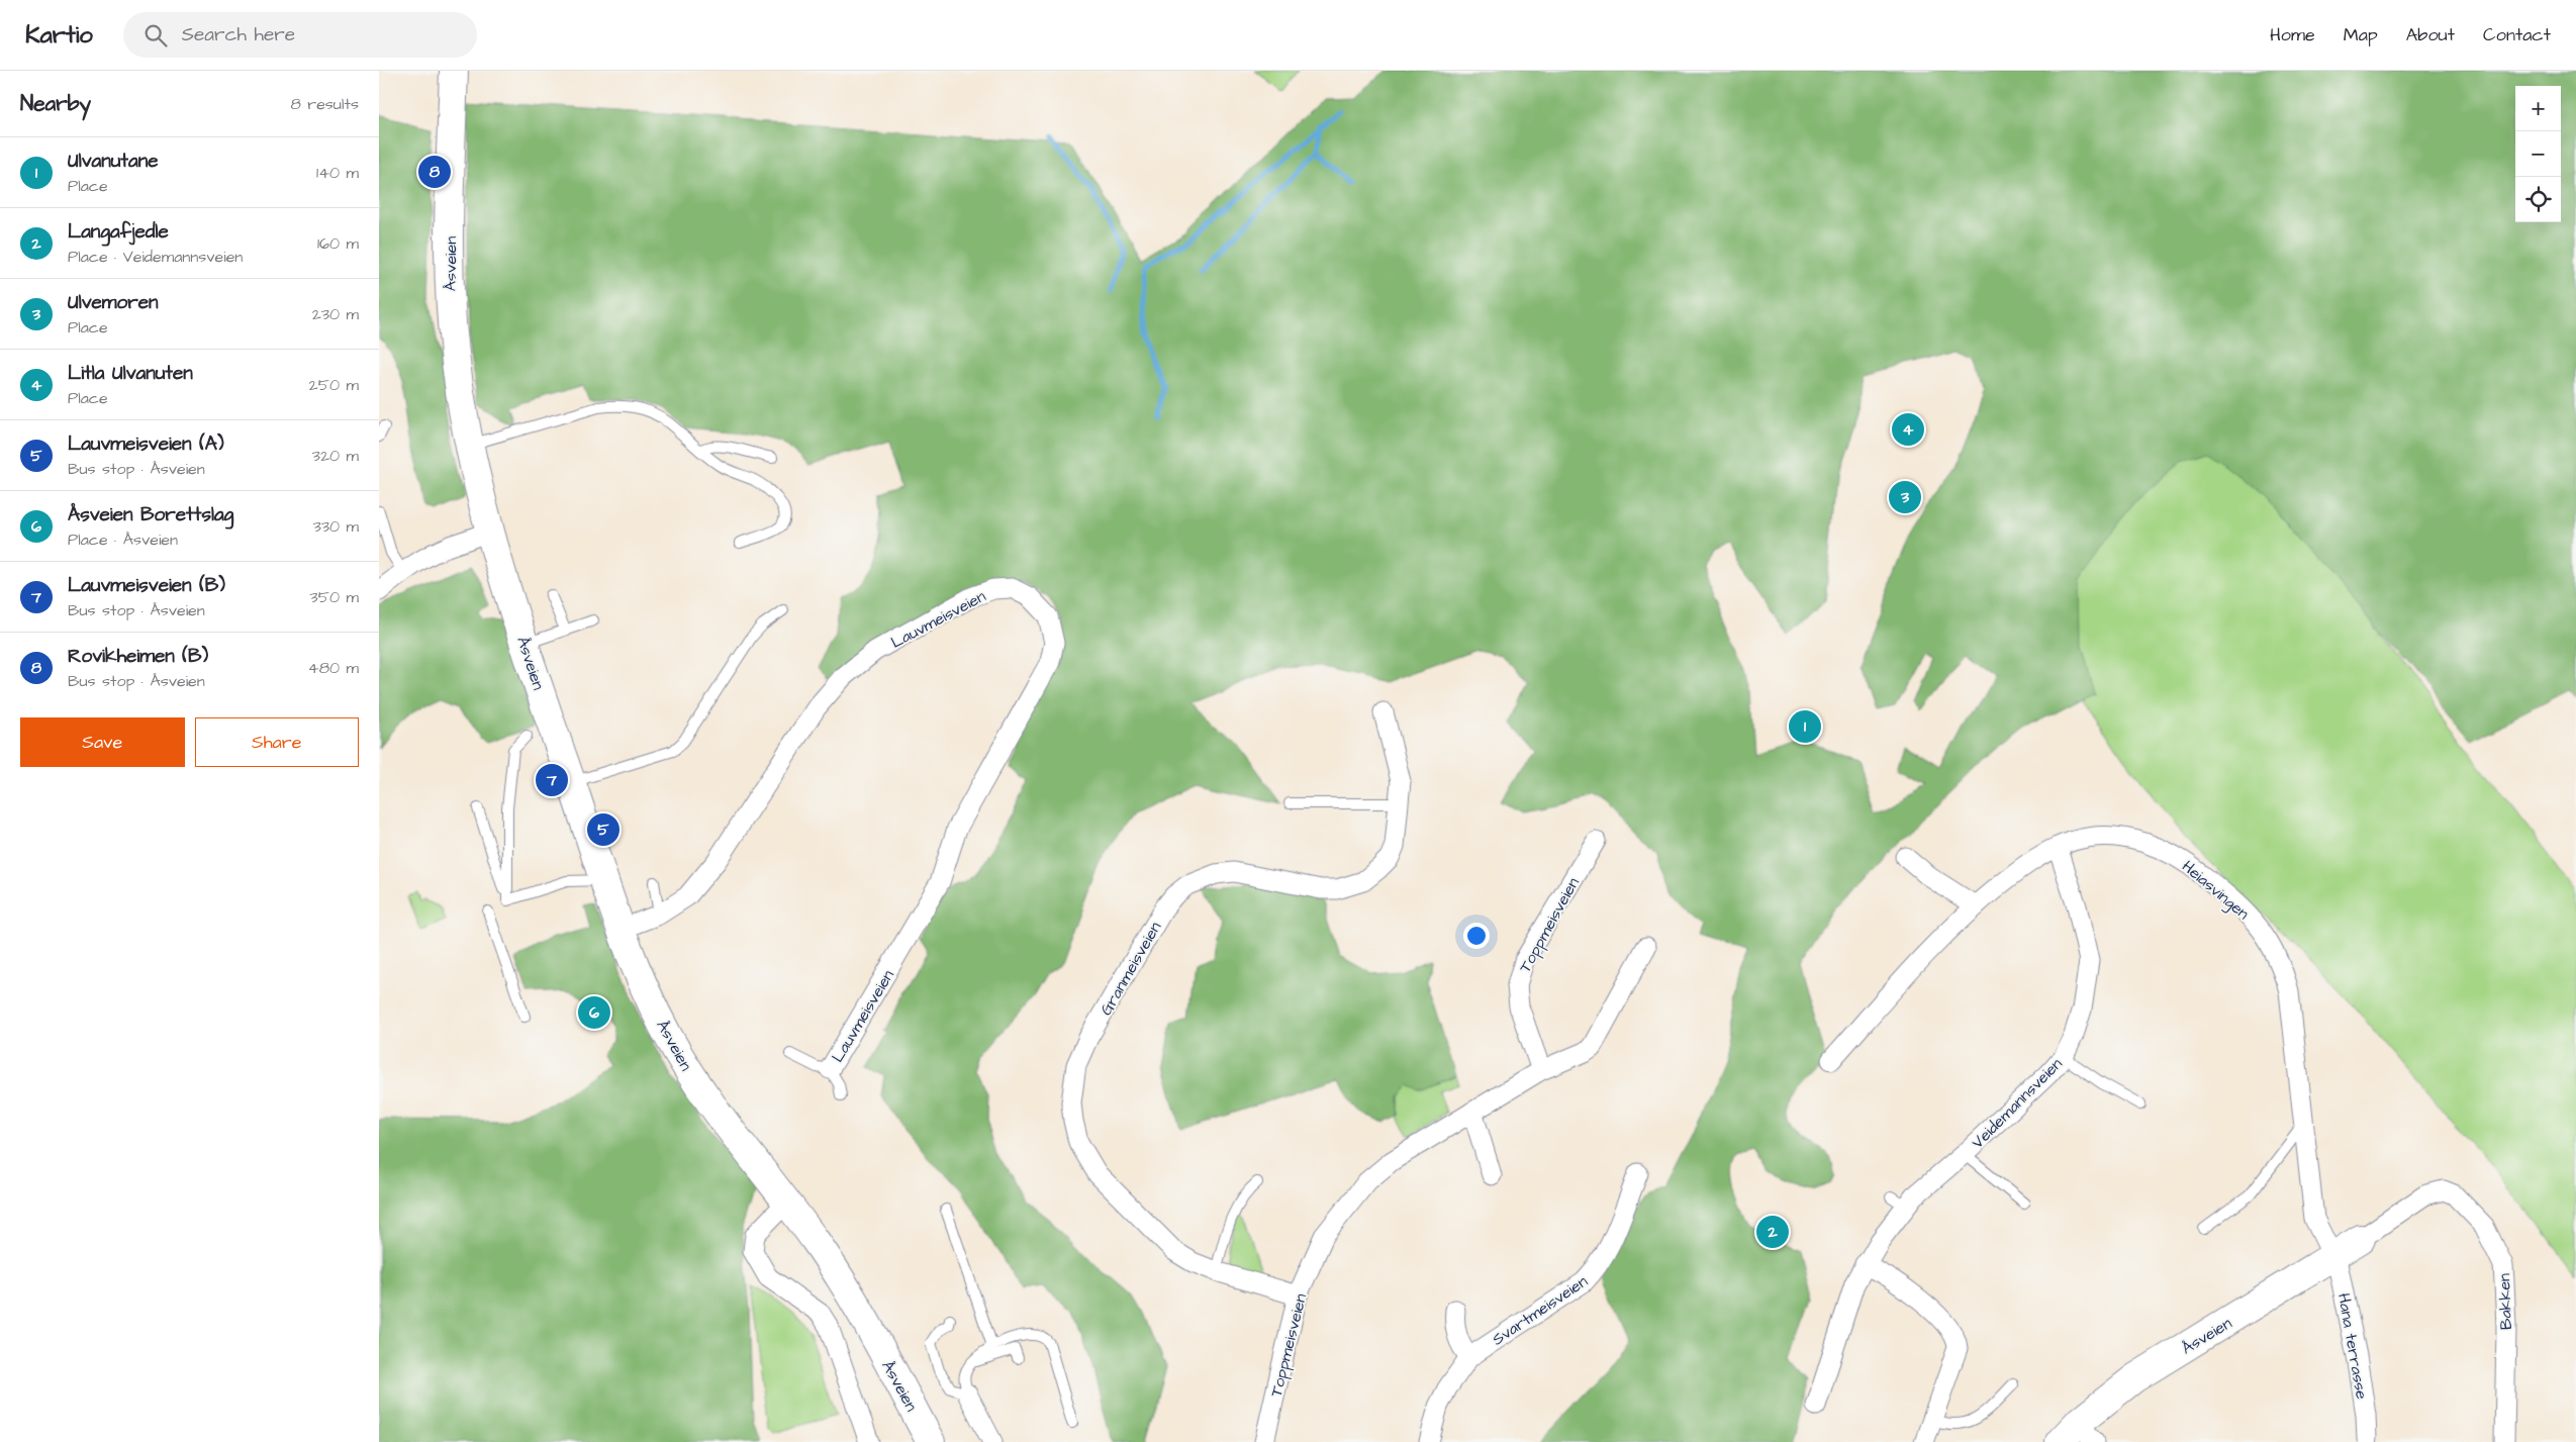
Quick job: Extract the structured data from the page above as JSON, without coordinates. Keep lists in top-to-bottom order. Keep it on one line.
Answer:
{"streets":{"street":["Åsveien","Lauvmeisveien","Heiasvingen","Toppmeisveien","Granmeisveien","Veidemannsveien","Bakken","Svartmeisveien","Hana terrasse"]},"crossings":[["Åsveien","Lauvmeisveien"],["Åsveien","Heiasvingen"],["Åsveien","Bakken"],["Åsveien","Hana terrasse"],["Heiasvingen","Veidemannsveien"],["Heiasvingen","Hana terrasse"],["Toppmeisveien","Granmeisveien"]],"page":{"header":"Kartio","search":"Search here","nav":["Home","Map","About","Contact"],"heading":["Nearby","8 results"],"map_buttons":["+","−"],"list":[{"mark":"1","name":"Ulvanutane","note":"Place","value":"140 m"},{"mark":"2","name":"Langafjedle","note":"Place · Veidemannsveien","value":"160 m"},{"mark":"3","name":"Ulvemoren","note":"Place","value":"230 m"},{"mark":"4","name":"Litla Ulvanuten","note":"Place","value":"250 m"},{"mark":"5","name":"Lauvmeisveien (A)","note":"Bus stop · Åsveien","value":"320 m"},{"mark":"6","name":"Åsveien Borettslag","note":"Place · Åsveien","value":"330 m"},{"mark":"7","name":"Lauvmeisveien (B)","note":"Bus stop · Åsveien","value":"350 m"},{"mark":"8","name":"Rovikheimen (B)","note":"Bus stop · Åsveien","value":"480 m"}],"pins":["8","4","3","1","7","5","6","2"],"buttons":["Save","Share"]}}
